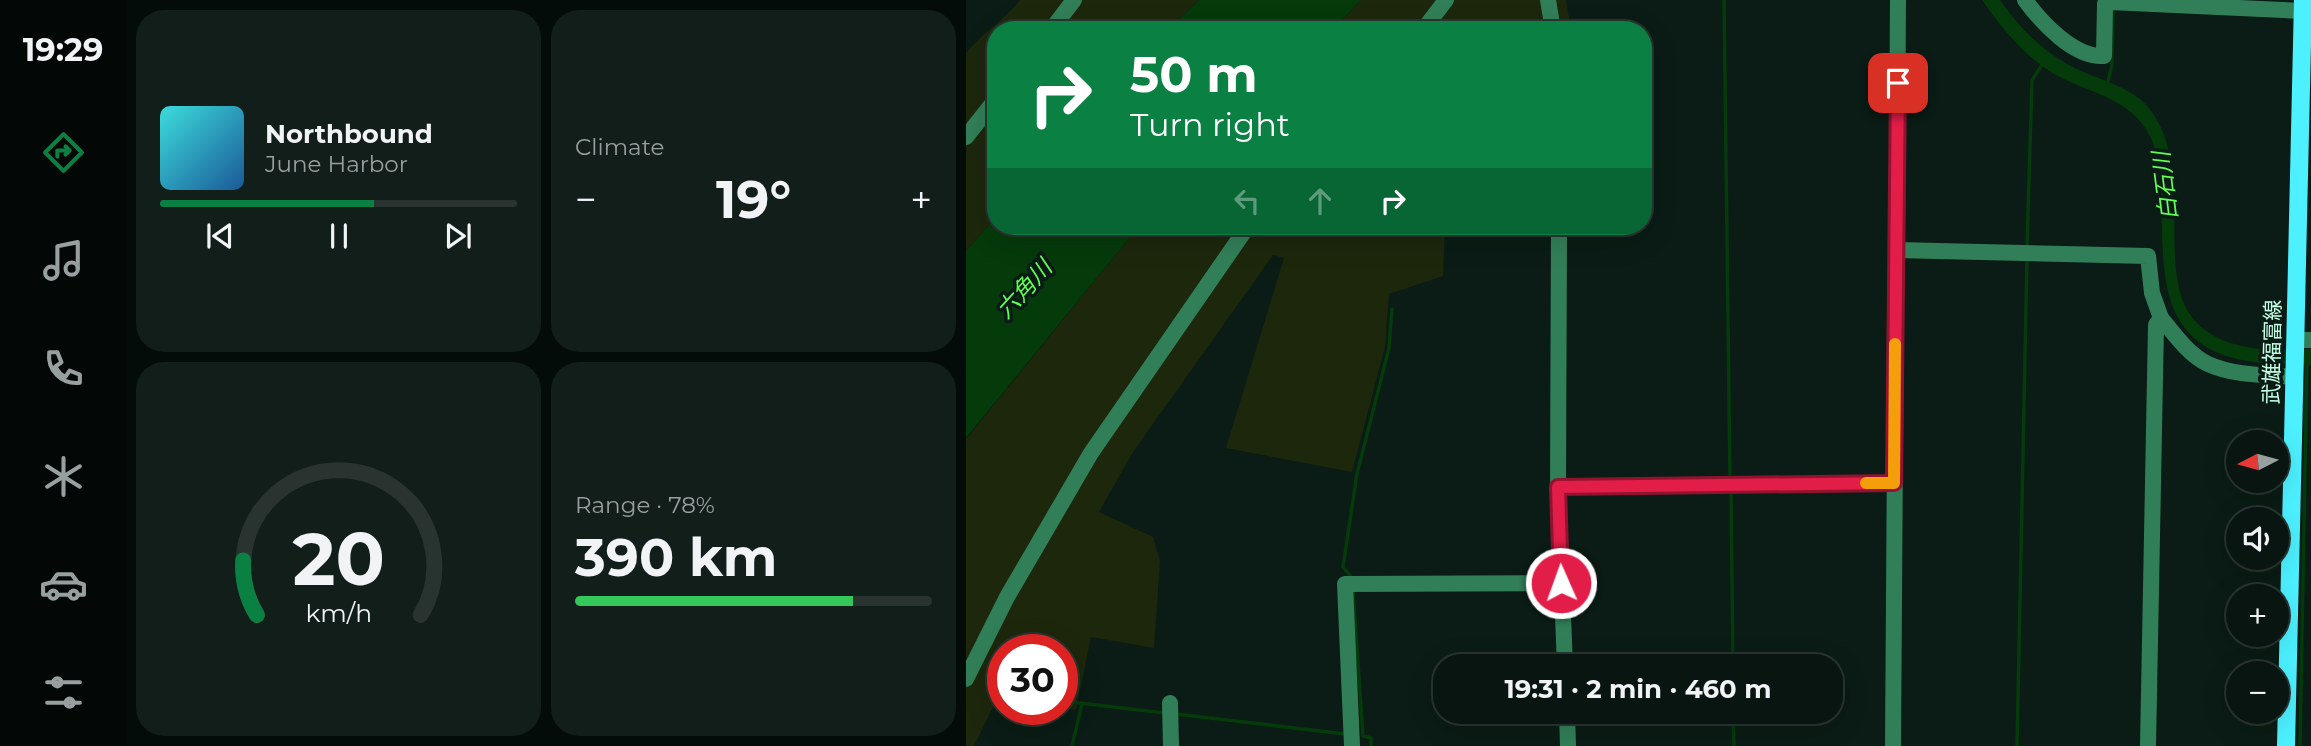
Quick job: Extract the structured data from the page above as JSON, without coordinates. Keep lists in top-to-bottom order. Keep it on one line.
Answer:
{"streets":{"main road":["武雄福富線"]},"water":["白石川","六角川"],"north":"left","page":{"tabs":"19:29","tile":["Climate",["Range · 78%","390 km"]],"turn":["50 m","Turn right"],"song":["Northbound","June Harbor"],"heat":["−","19°","+"],"map_buttons":["+","−"],"limit":"30","trip":"19:31 · 2 min · 460 m","gauge":["20","km/h"]}}
